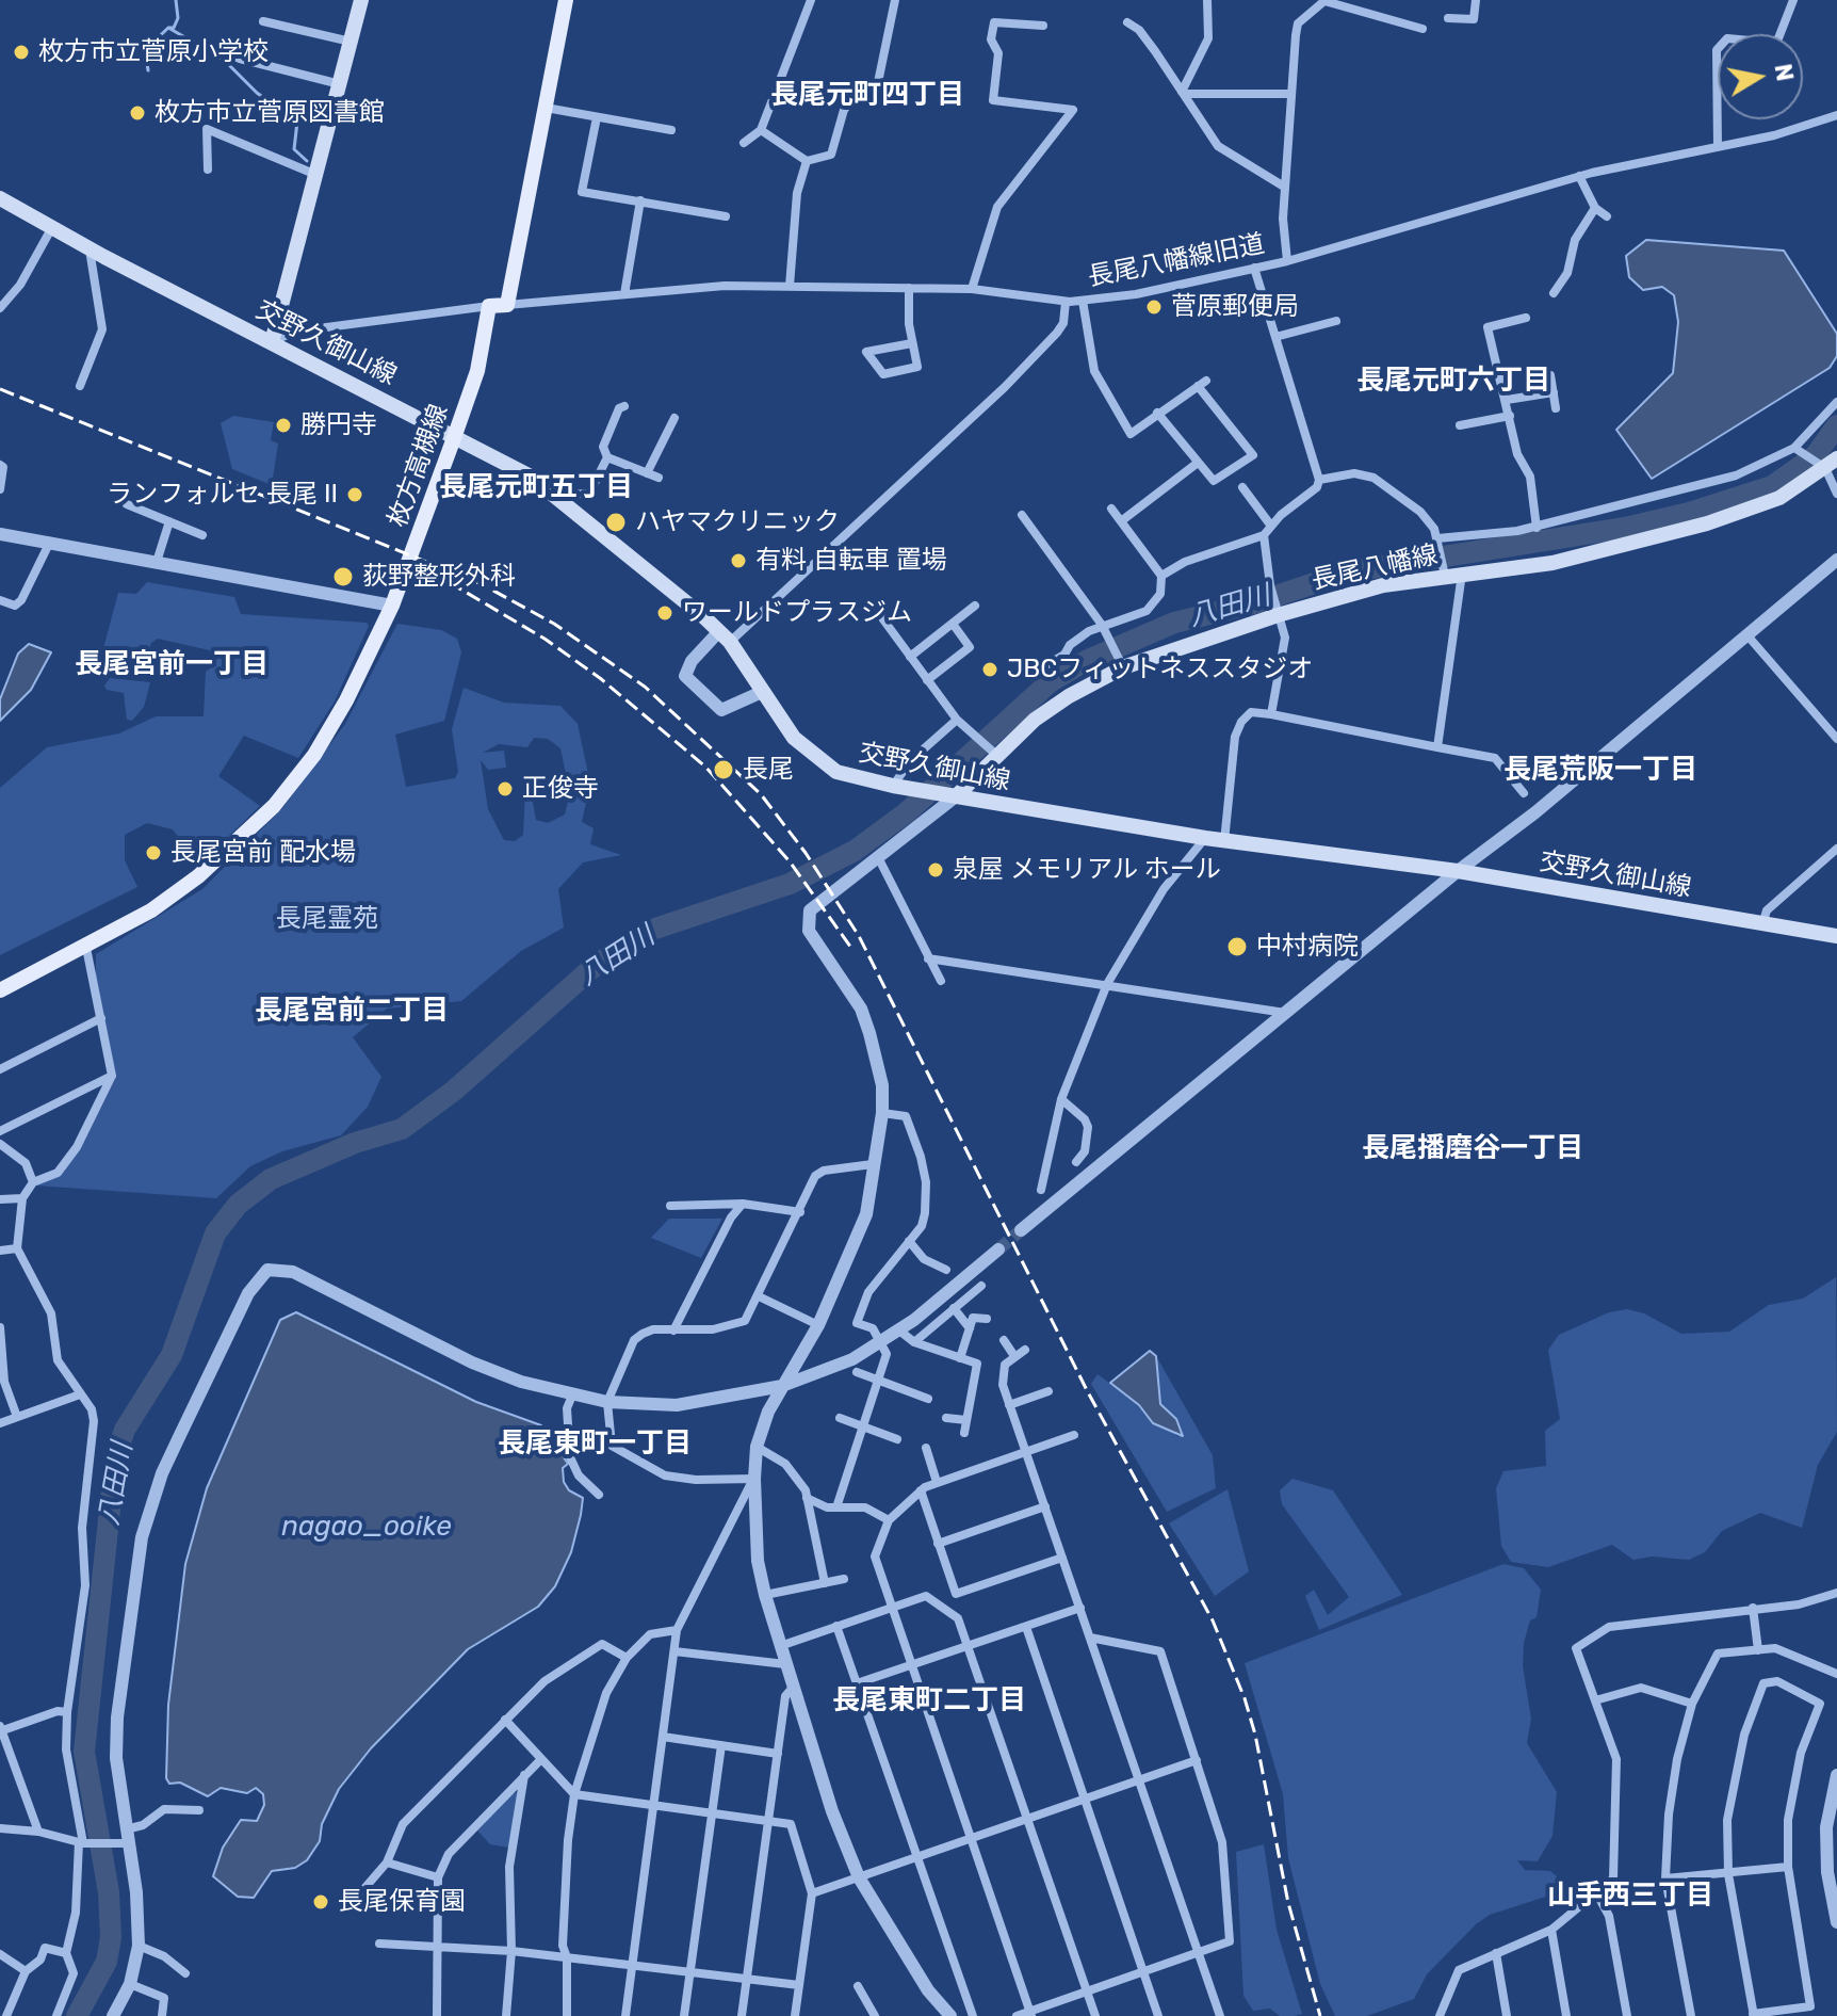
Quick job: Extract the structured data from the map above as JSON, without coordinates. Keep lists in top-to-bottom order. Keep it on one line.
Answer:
{"streets":{"main road":["交野久御山線","枚方高槻線","長尾八幡線"],"street":["長尾八幡線旧道"]},"crossings":[["交野久御山線","枚方高槻線"],["交野久御山線","長尾八幡線"]],"districts":["長尾元町四丁目","長尾元町六丁目","長尾元町五丁目","長尾宮前一丁目","長尾荒阪一丁目","長尾宮前二丁目","長尾播磨谷一丁目","長尾東町一丁目","長尾東町二丁目","山手西三丁目"],"water":["八田川","nagao_ooike"],"parks":["長尾霊苑"],"places":["枚方市立菅原小学校","枚方市立菅原図書館","菅原郵便局","勝円寺","ランフォルセ 長尾 II","ハヤマクリニック","有料 自転車 置場","荻野整形外科","ワールドプラスジム","JBCフィットネススタジオ","長尾","正俊寺","長尾宮前 配水場","泉屋 メモリアル ホール","中村病院","長尾保育園"],"north":"right"}
